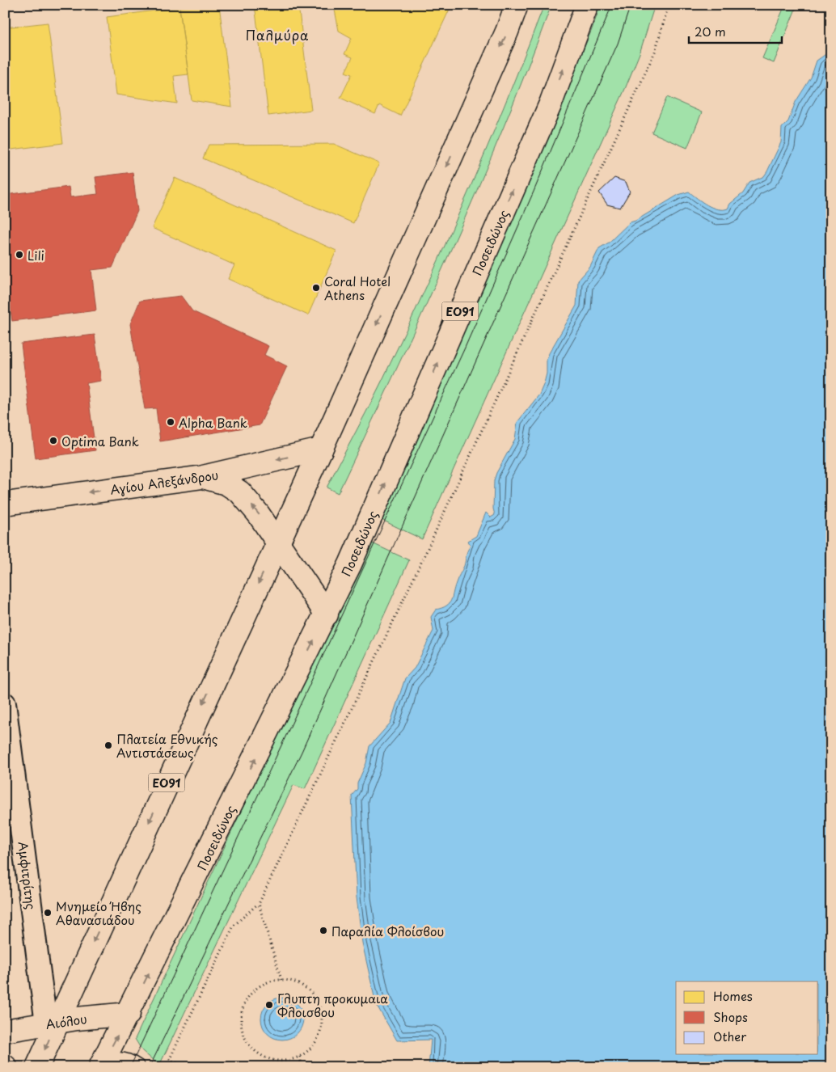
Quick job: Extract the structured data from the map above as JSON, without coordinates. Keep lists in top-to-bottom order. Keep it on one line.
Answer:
{"streets":{"main road":["Ποσειδώνος","ΕΟ91","Αγίου Αλεξάνδρου","Αιόλου"],"street":["Αμφιτρίτης"]},"crossings":[["Ποσειδώνος","Αιόλου"],["ΕΟ91","Αγίου Αλεξάνδρου"],["ΕΟ91","Αμφιτρίτης"],["ΕΟ91","Αιόλου"],["Αμφιτρίτης","Αιόλου"]],"one_way":["Αγίου Αλεξάνδρου"],"districts":["Παλμύρα"],"places":["Lili","Coral Hotel Athens","Alpha Bank","Optima Bank","Πλατεία Εθνικής Αντιστάσεως","Μνημείο Ήβης Αθανασιάδου","Παραλία Φλοίσβου","Γλυπτη προκυμαια Φλοισβου"],"legend":["Homes","Shops","Other"],"scale_bar":"20 m"}
